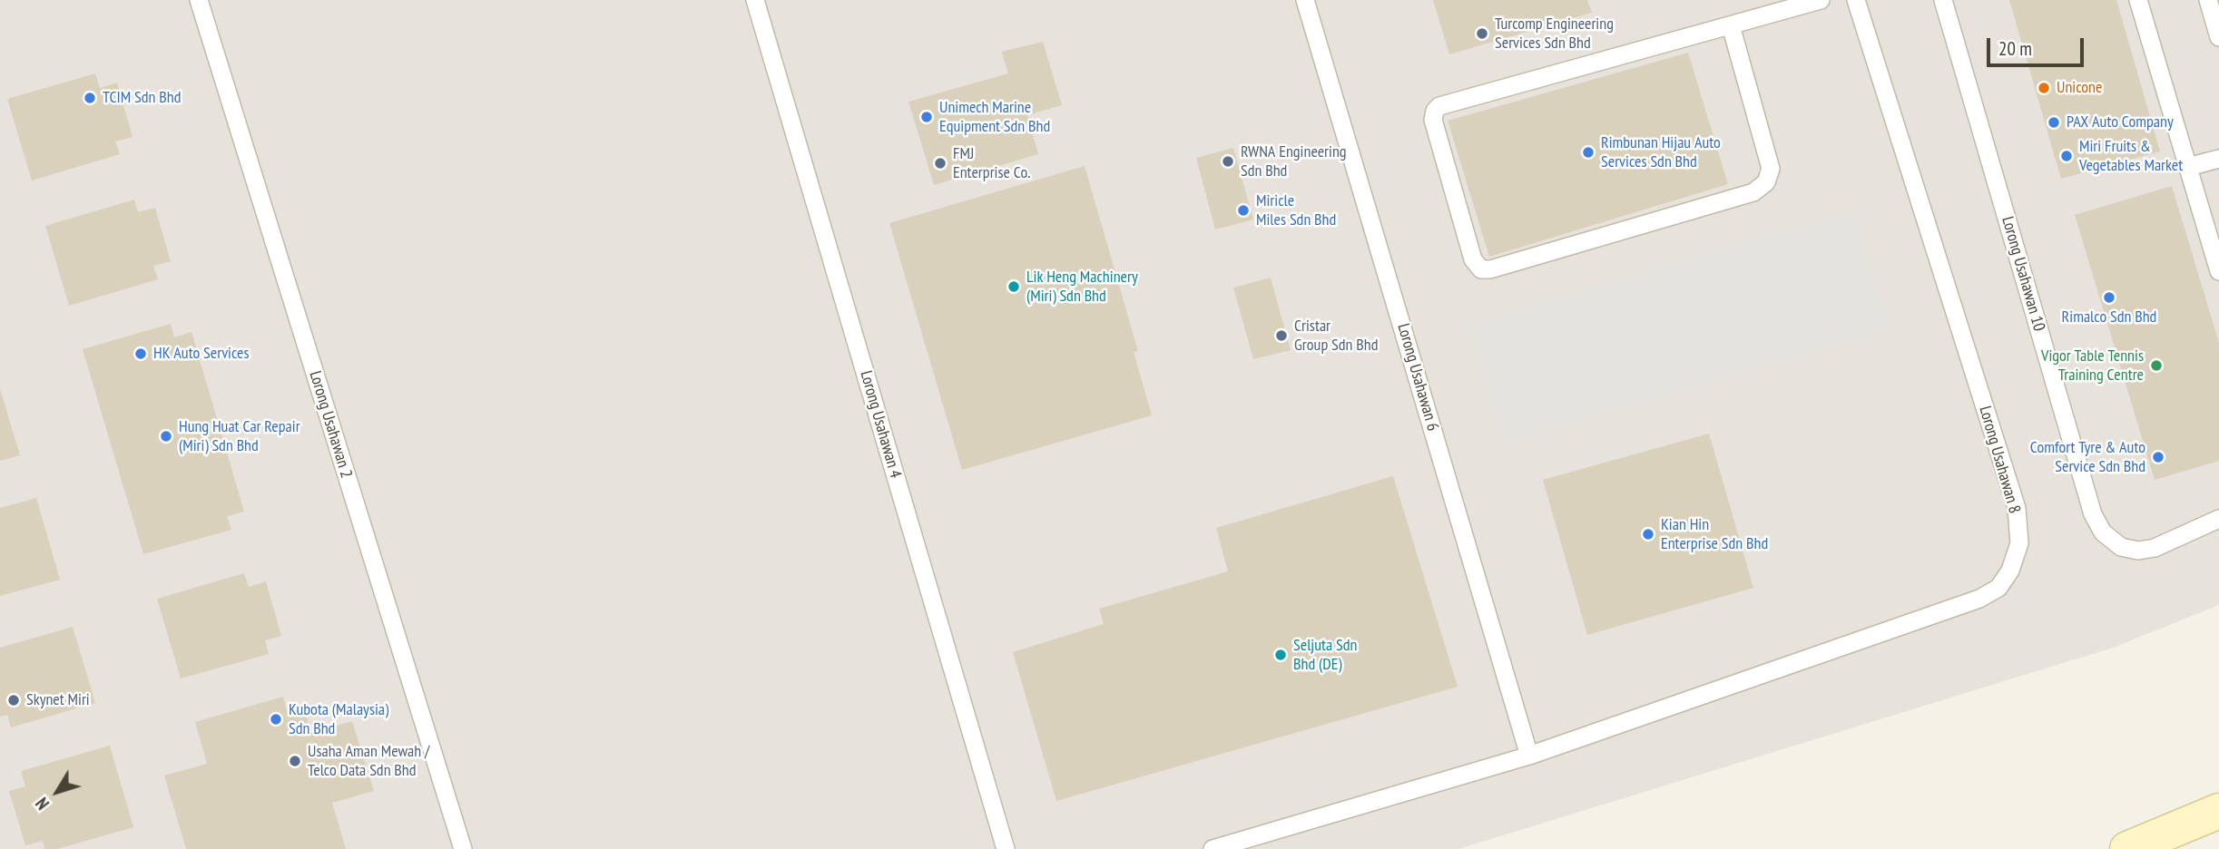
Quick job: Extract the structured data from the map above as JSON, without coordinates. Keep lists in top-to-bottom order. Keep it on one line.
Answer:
{"streets":{"lane":["Lorong Usahawan 10","Lorong Usahawan 6","Lorong Usahawan 2","Lorong Usahawan 4","Lorong Usahawan 8"]},"crossings":[["Lorong Usahawan 6","Lorong Usahawan 8"]],"places":["Turcomp Engineering Services Sdn Bhd","Unicone","TCIM Sdn Bhd","Unimech Marine Equipment Sdn Bhd","PAX Auto Company","Rimbunan Hijau Auto Services Sdn Bhd","Miri Fruits & Vegetables Market","RWNA Engineering Sdn Bhd","FMJ Enterprise Co.","Miricle Miles Sdn Bhd","Lik Heng Machinery (Miri) Sdn Bhd","Rimalco Sdn Bhd","Cristar Group Sdn Bhd","HK Auto Services","Vigor Table Tennis Training Centre","Hung Huat Car Repair (Miri) Sdn Bhd","Comfort Tyre & Auto Service Sdn Bhd","Kian Hin Enterprise Sdn Bhd","Seljuta Sdn Bhd (DE)","Skynet Miri","Kubota (Malaysia) Sdn Bhd","Usaha Aman Mewah / Telco Data Sdn Bhd"],"scale_bar":"20 m","north":"bottom left"}
